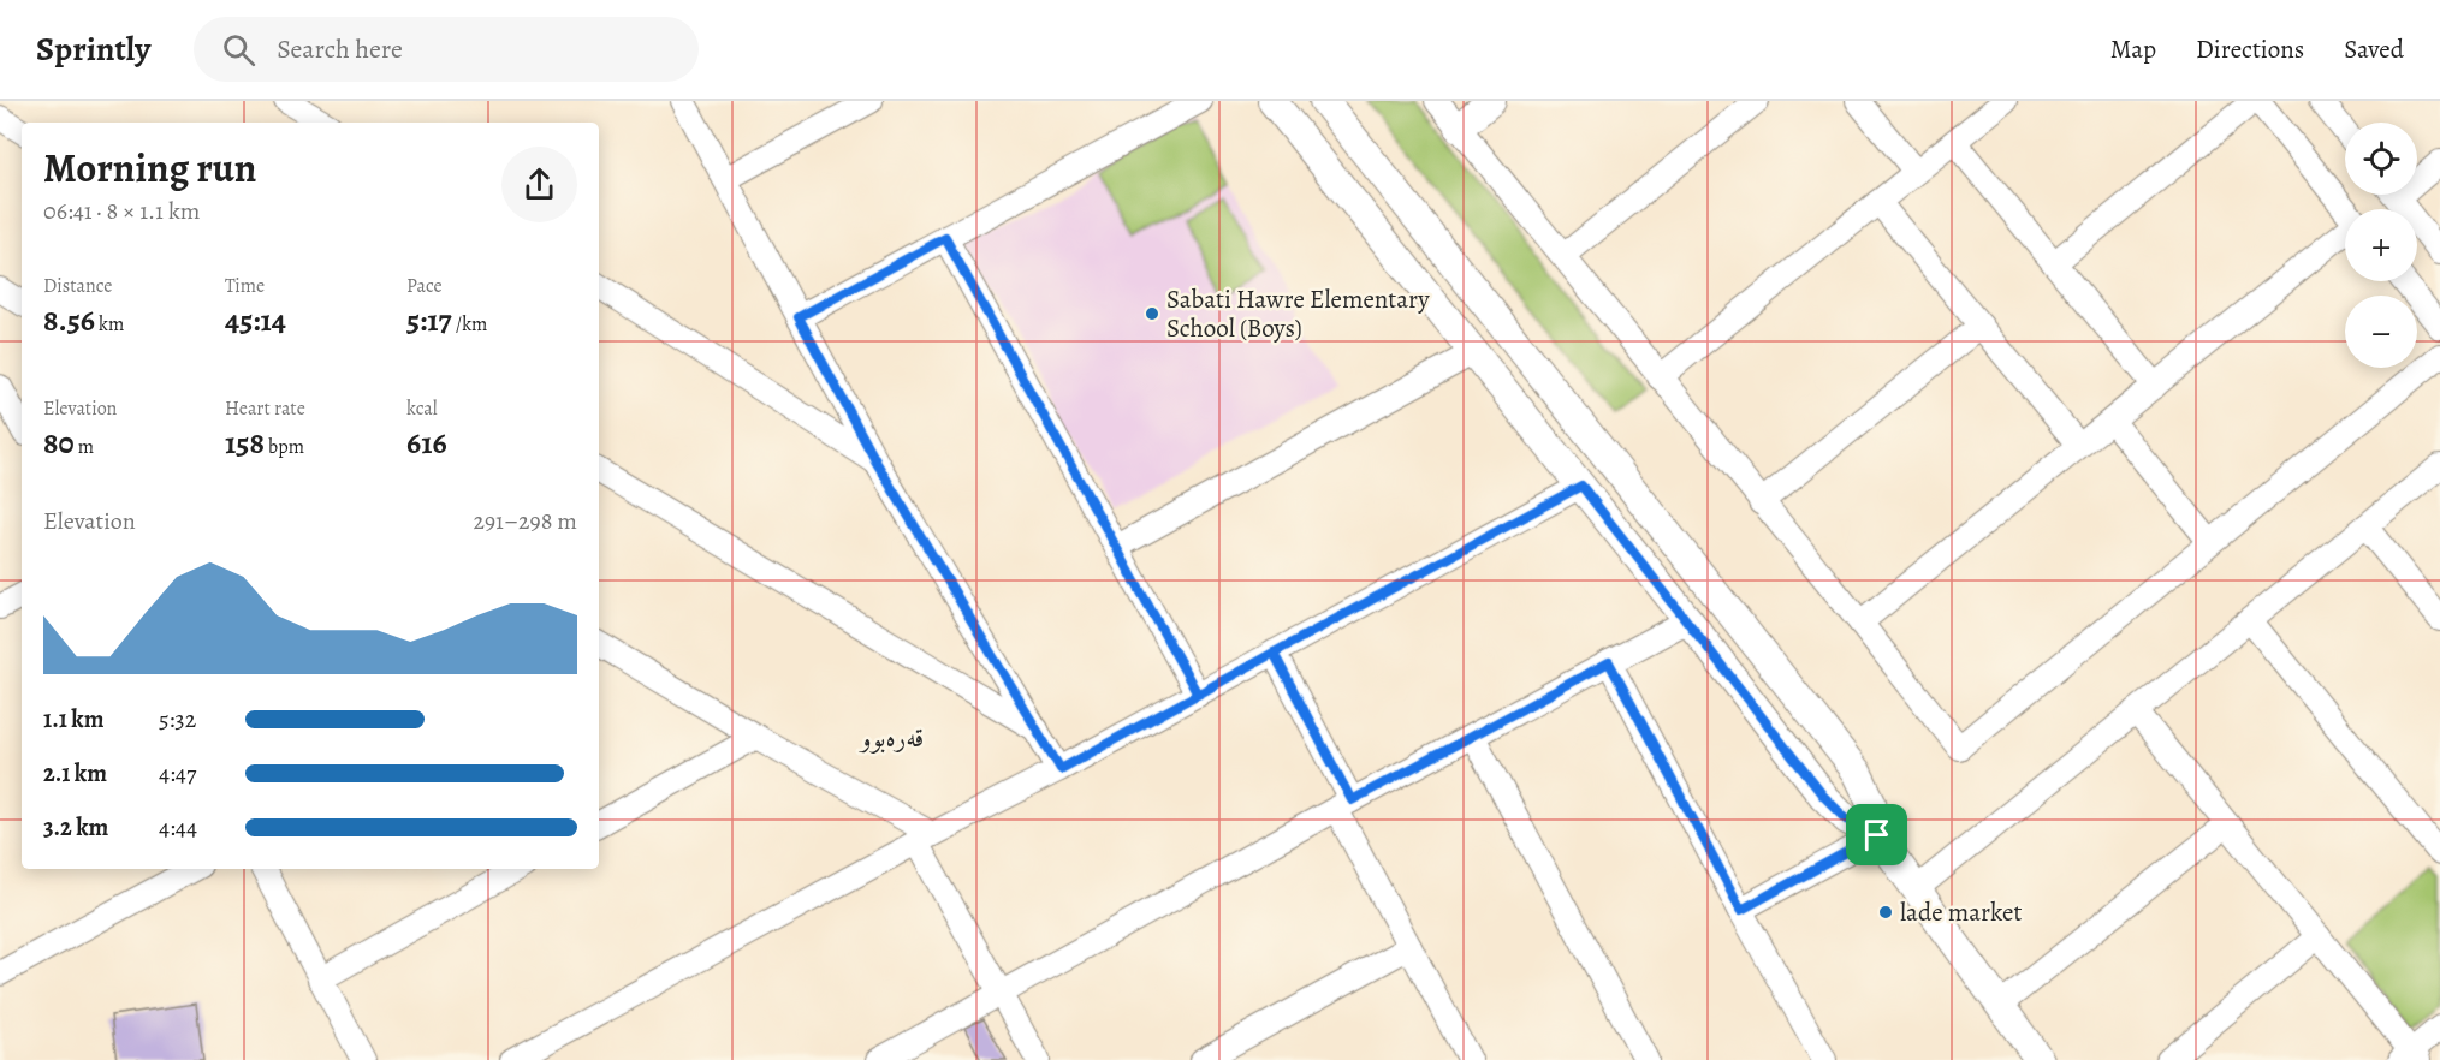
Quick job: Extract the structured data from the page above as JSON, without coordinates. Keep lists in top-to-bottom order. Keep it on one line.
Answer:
{"districts":["قەرەبوو"],"places":["Sabati Hawre Elementary School (Boys)","lade market"],"page":{"header":"Sprintly","search":"Search here","nav":["Map","Directions","Saved"],"map_buttons":["+","−"],"heading":["Morning run","06:41 · 8 × 1.1 km"],"stats":[["Distance","8.56 km"],["Time","45:14"],["Pace","5:17 /km"],["Elevation","80 m"],["Heart rate","158 bpm"],["kcal","616"]],"chart":["Elevation","291–298 m"],"list":[{"name":"1.1 km","note":"5:32"},{"name":"2.1 km","note":"4:47"},{"name":"3.2 km","note":"4:44"}]}}
